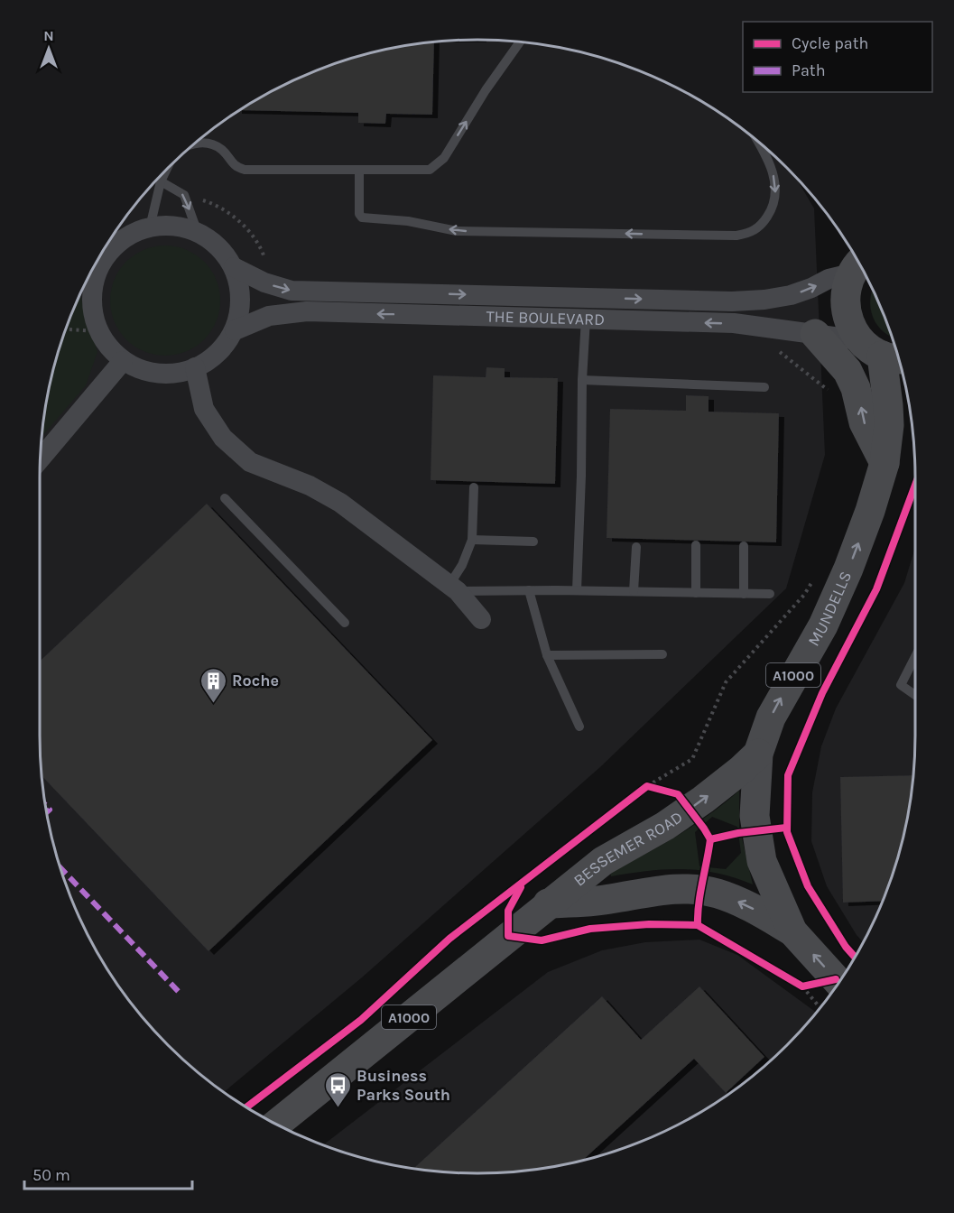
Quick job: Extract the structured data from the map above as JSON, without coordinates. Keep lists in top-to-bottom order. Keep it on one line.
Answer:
{"streets":{"main road":["MUNDELLS","A1000","BESSEMER ROAD"],"street":["THE BOULEVARD"]},"crossings":[["THE BOULEVARD","MUNDELLS"],["THE BOULEVARD","A1000"],["MUNDELLS","A1000"],["MUNDELLS","BESSEMER ROAD"]],"one_way":["MUNDELLS"],"places":{"building":["Roche"],"bus stop":["Business Parks South"]},"legend":["Cycle path","Path"],"scale_bar":"50 m","north":"top"}
